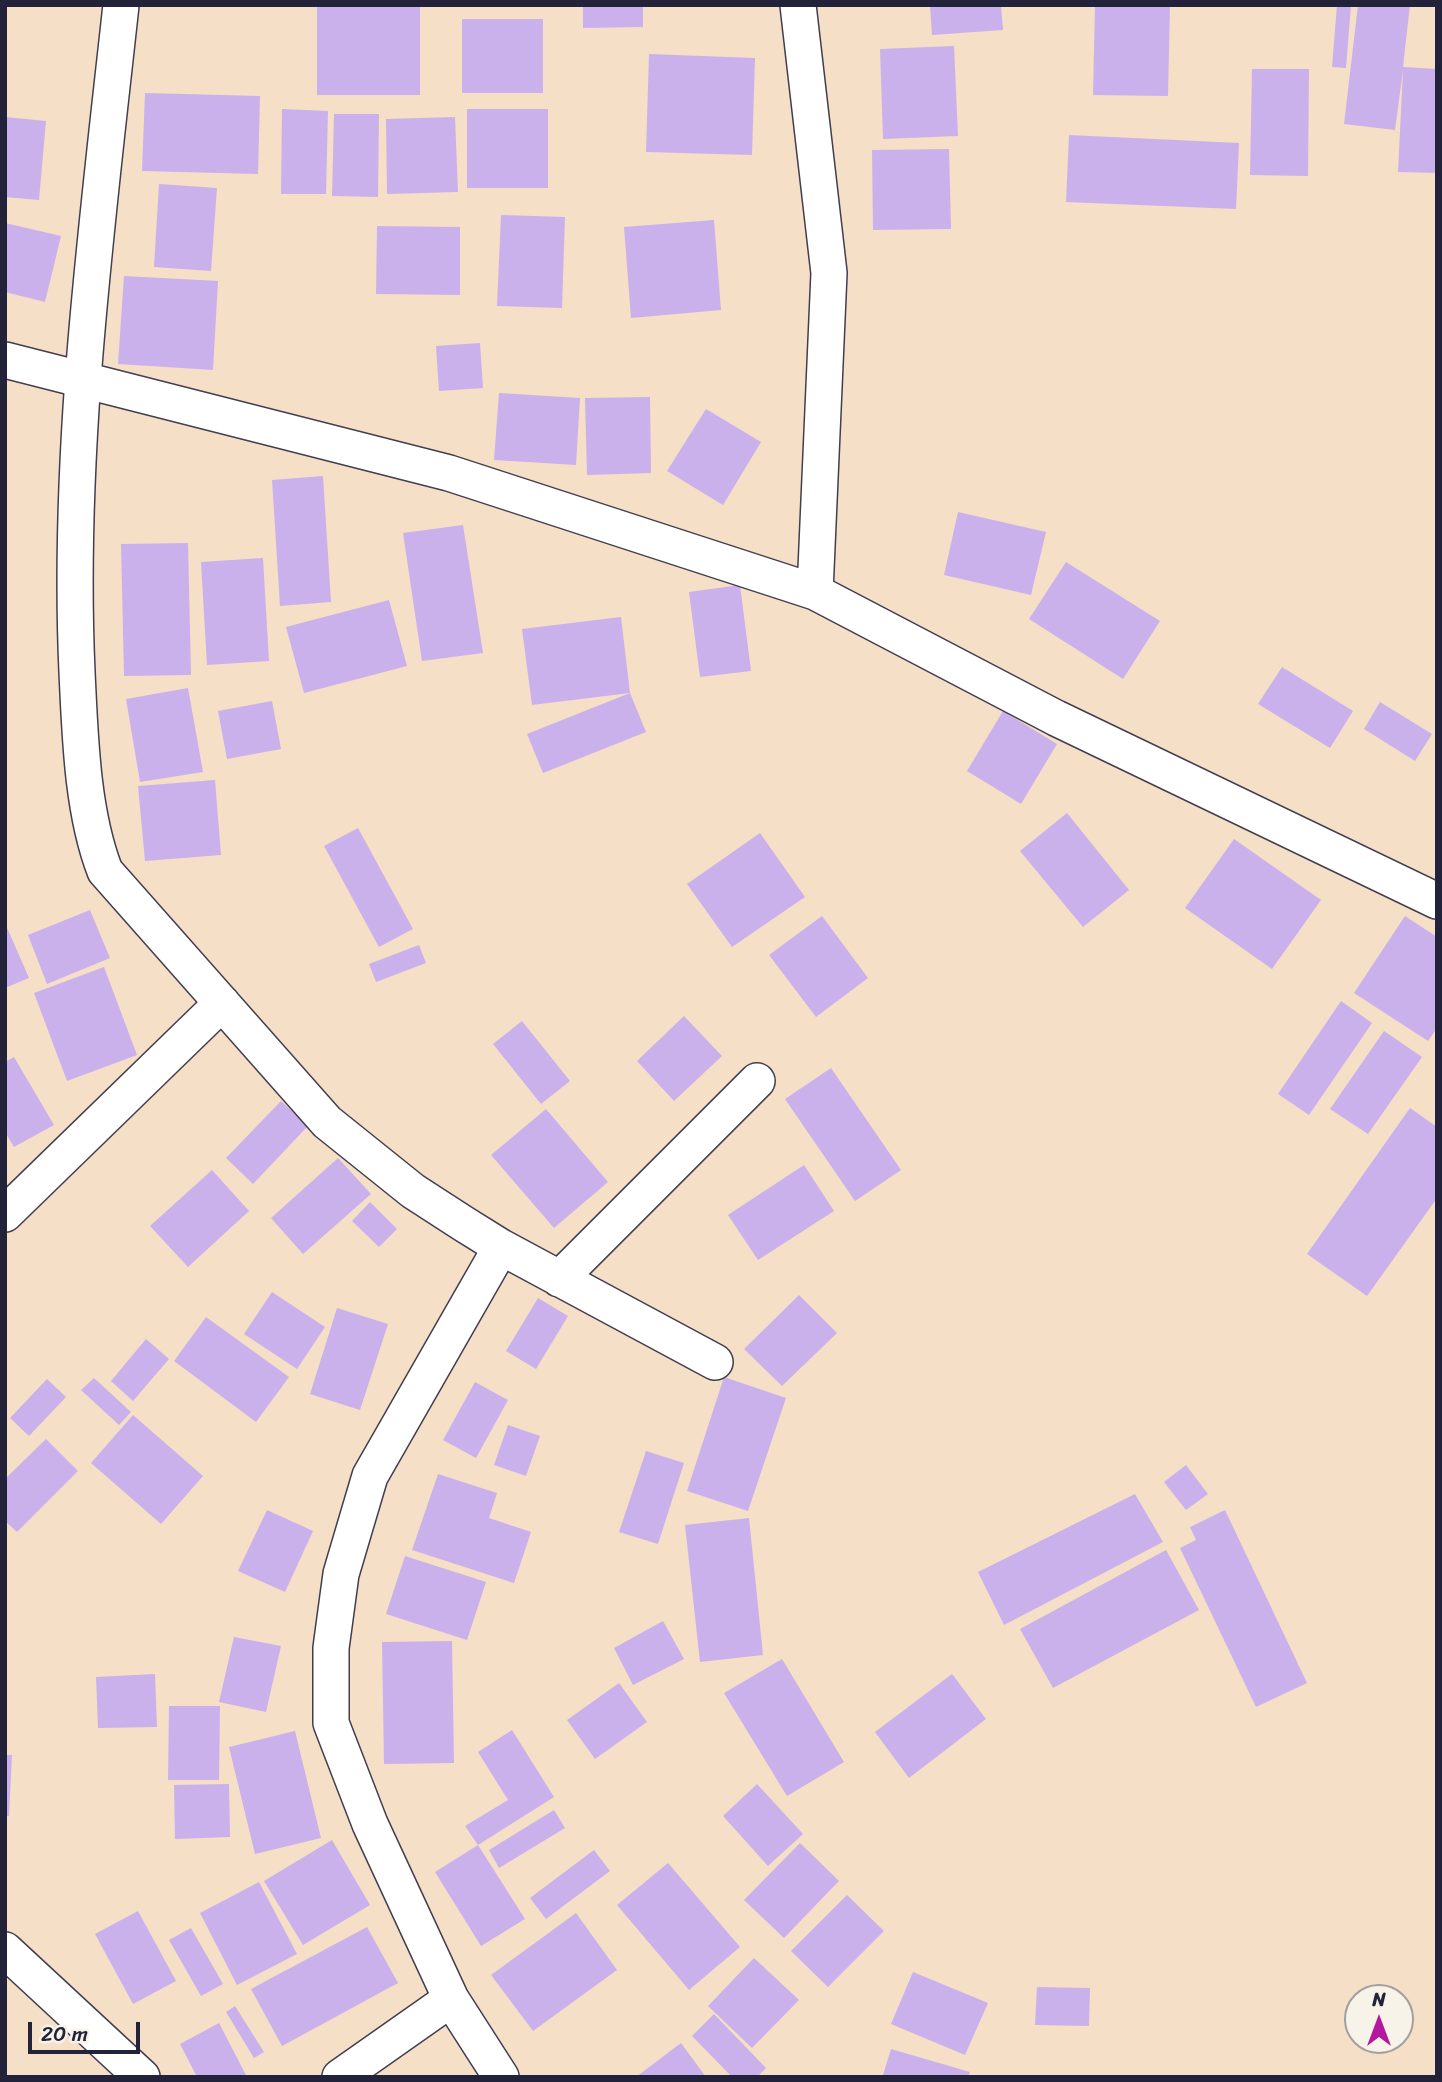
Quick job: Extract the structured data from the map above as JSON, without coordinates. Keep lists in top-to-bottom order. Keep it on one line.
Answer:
{"scale_bar":"20 m","north":"top"}
